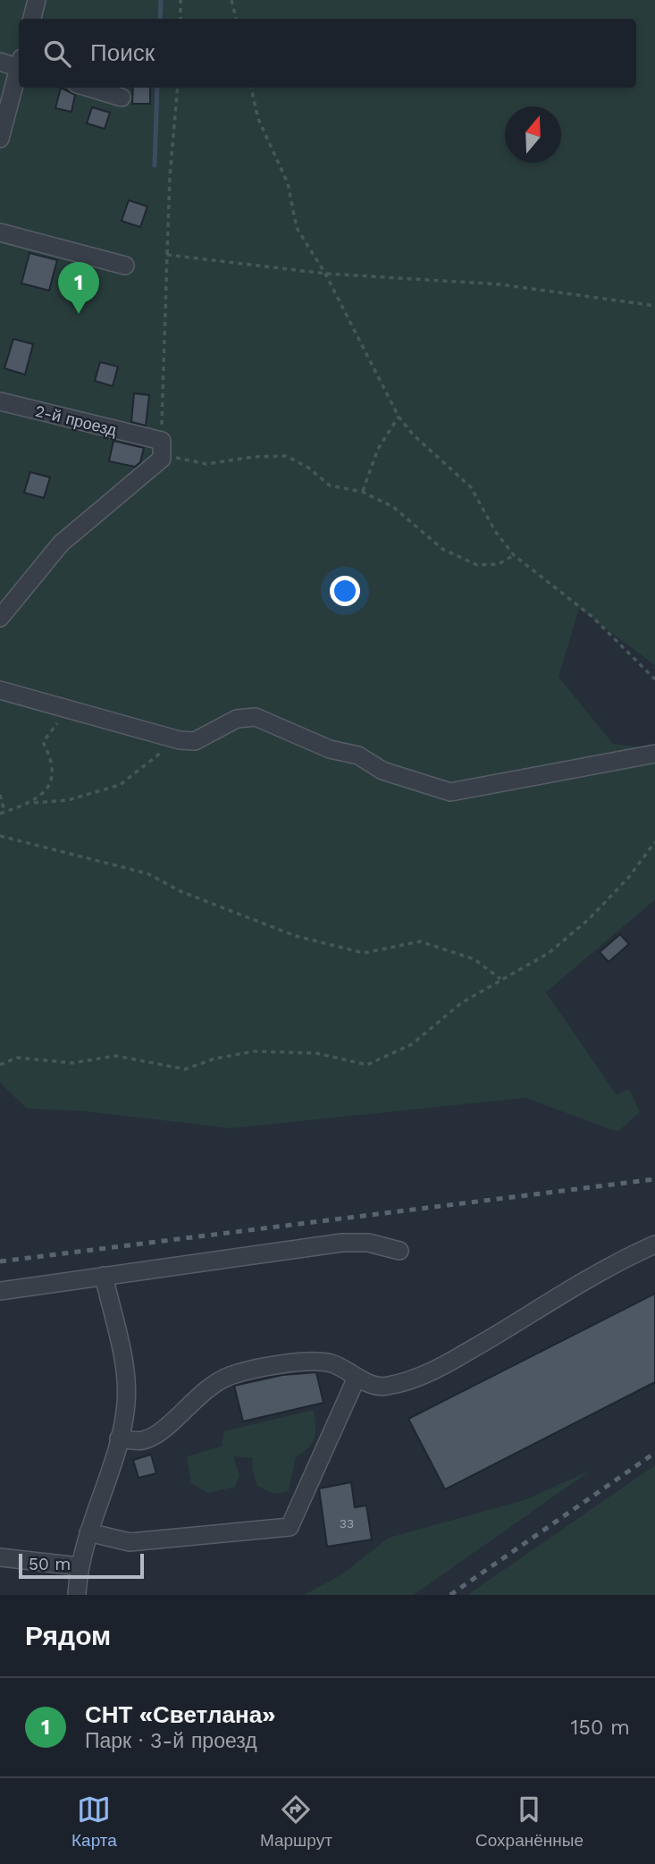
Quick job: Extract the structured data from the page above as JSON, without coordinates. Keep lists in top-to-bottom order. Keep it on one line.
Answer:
{"streets":{"street":["2-й проезд"]},"house_numbers":["33"],"scale_bar":"50 m","north":"top","page":{"search":"Поиск","pins":"1","scale":"50 m","heading":"Рядом","list":[{"mark":"1","name":"СНТ «Светлана»","note":"Парк · 3-й проезд","value":"150 m"}],"nav":["Карта","Маршрут","Сохранённые"]}}
